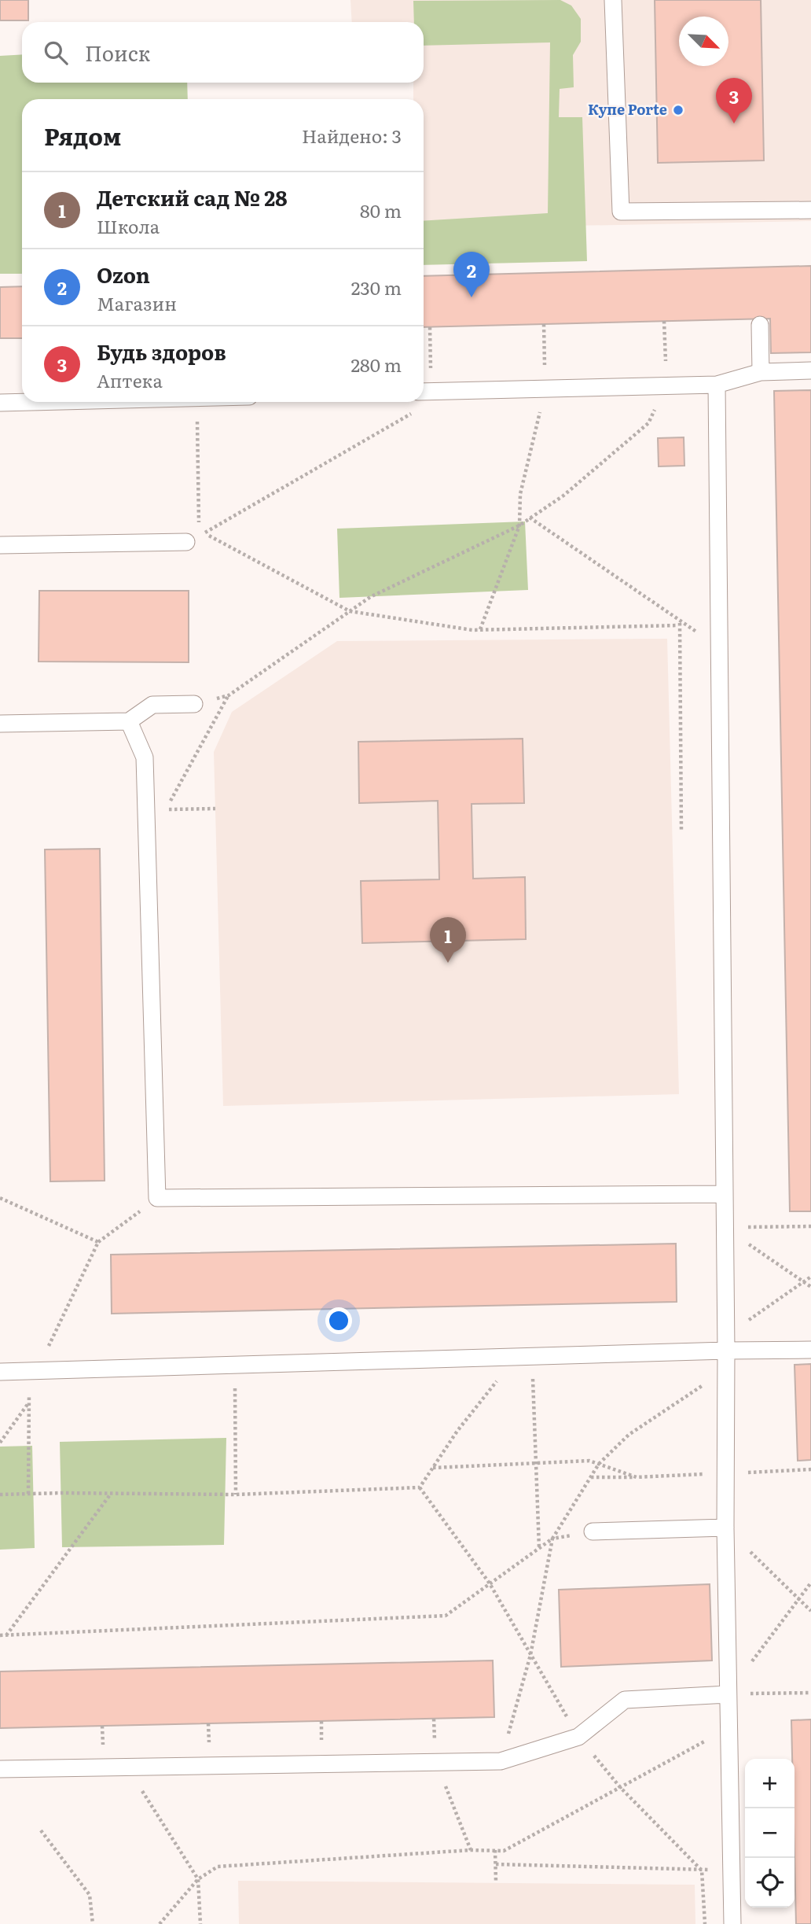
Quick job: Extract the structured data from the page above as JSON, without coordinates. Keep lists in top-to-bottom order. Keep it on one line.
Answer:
{"places":["Купе Porte"],"north":"bottom right","page":{"search":"Поиск","pins":["3","2","1"],"heading":["Рядом","Найдено: 3"],"list":[{"mark":"1","name":"Детский сад № 28","note":"Школа","value":"80 m"},{"mark":"2","name":"Ozon","note":"Магазин","value":"230 m"},{"mark":"3","name":"Будь здоров","note":"Аптека","value":"280 m"}],"map_buttons":["+","−"]}}
